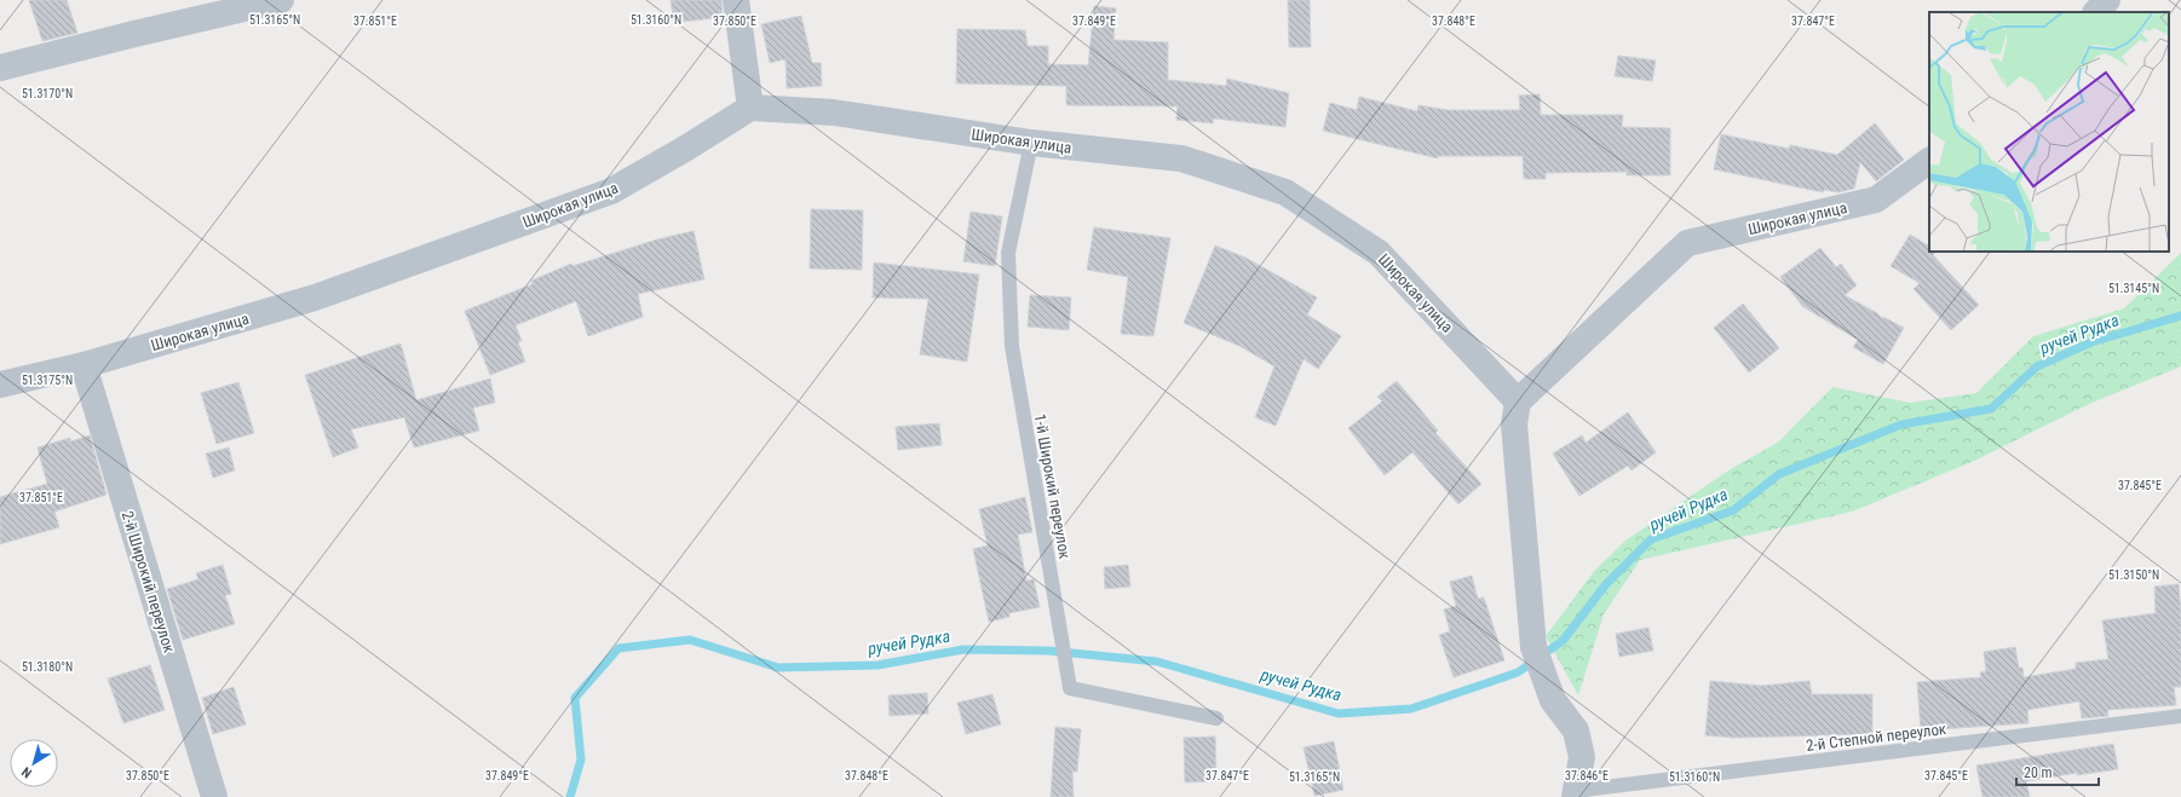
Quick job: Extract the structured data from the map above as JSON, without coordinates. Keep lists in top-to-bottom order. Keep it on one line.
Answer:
{"streets":{"street":["Широкая улица","2-й Широкий переулок"],"lane":["1-й Широкий переулок","2-й Степной переулок"]},"crossings":[["Широкая улица","1-й Широкий переулок"],["Широкая улица","2-й Широкий переулок"]],"water":["ручей Рудка"],"scale_bar":"20 m","north":"bottom left","coordinates":["51.3165°N","51.3160°N","37.851°E","37.850°E","37.849°E","37.848°E","37.847°E","51.3170°N","51.3145°N","51.3175°N","37.845°E","51.3150°N","51.3180°N","37.846°E"]}
